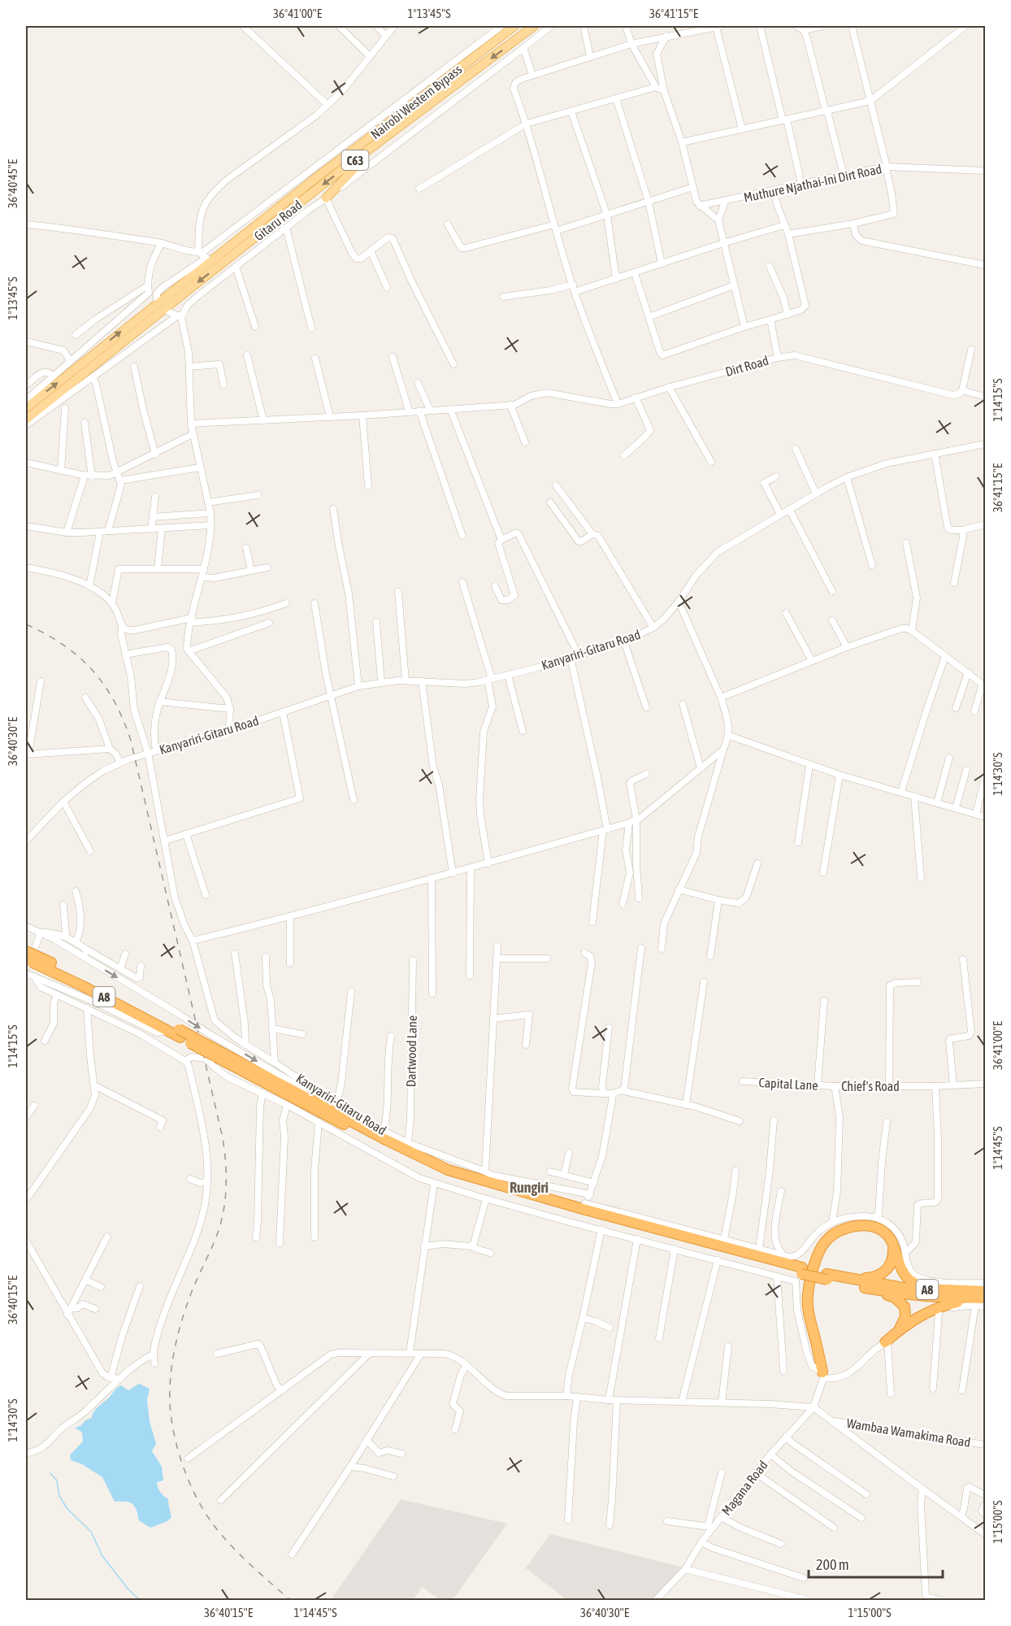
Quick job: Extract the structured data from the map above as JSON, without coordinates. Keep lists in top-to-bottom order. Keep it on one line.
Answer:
{"streets":{"highway":["A8"],"main road":["Nairobi Western Bypass","C63","Gitaru Road"],"street":["Muthure Njathai-Ini Dirt Road","Dirt Road","Kanyariri-Gitaru Road","Dartwood Lane","Capital Lane","Chief's Road","Wambaa Wamakima Road","Magana Road"]},"crossings":[["Kanyariri-Gitaru Road","A8"],["Kanyariri-Gitaru Road","Dartwood Lane"],["Capital Lane","Chief's Road"]],"one_way":["Nairobi Western Bypass","Gitaru Road"],"districts":["Rungiri"],"scale_bar":"200 m","coordinates":["36°41'00\"E","1°13'45\"S","36°41'15\"E","36°40'45\"E","1°14'15\"S","36°40'30\"E","1°14'30\"S","1°14'45\"S","36°40'15\"E","1°15'00\"S"]}
